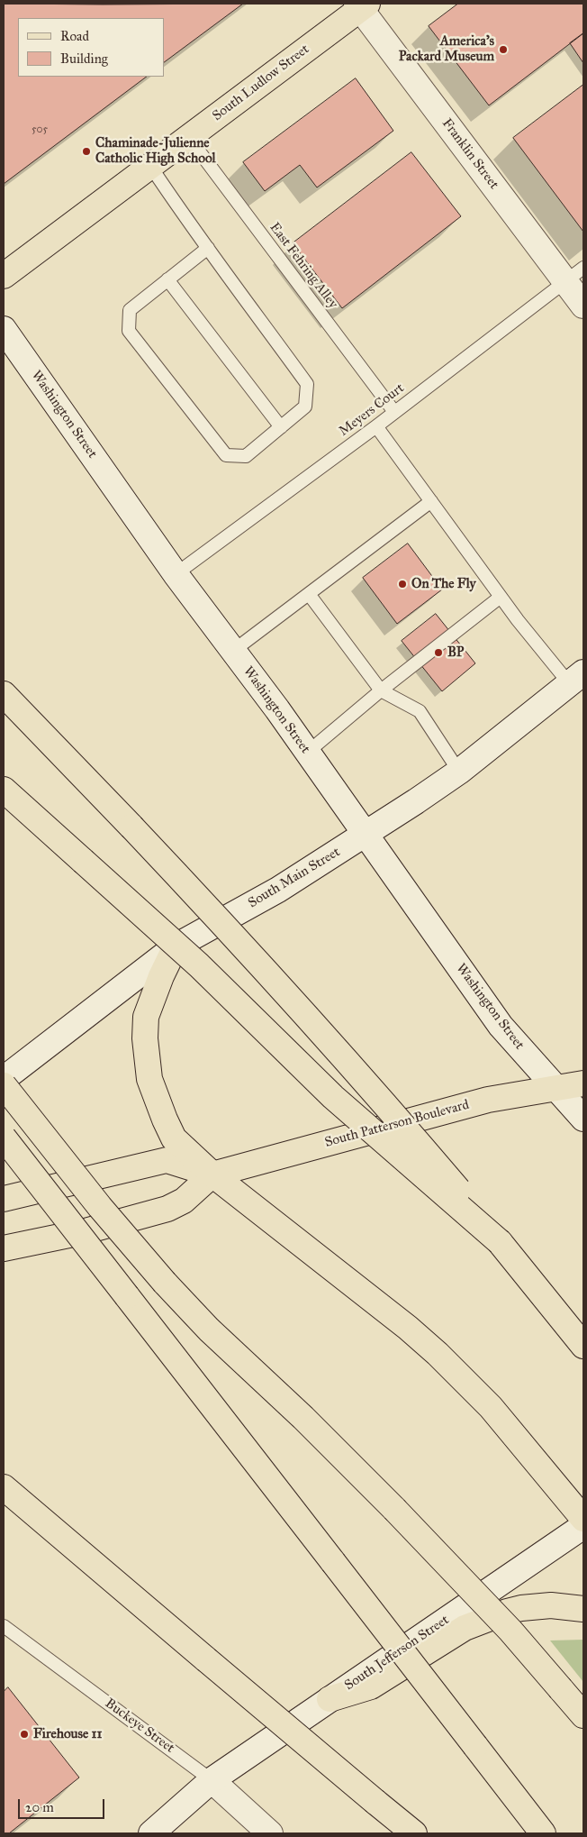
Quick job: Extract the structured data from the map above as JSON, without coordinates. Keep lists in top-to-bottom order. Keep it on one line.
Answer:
{"streets":{"main road":["South Ludlow Street","South Patterson Boulevard"],"street":["Franklin Street","Washington Street","South Main Street","South Jefferson Street","Buckeye Street"],"lane":["East Fehring Alley","Meyers Court"]},"crossings":[["South Ludlow Street","Franklin Street"],["South Ludlow Street","East Fehring Alley"],["Franklin Street","Meyers Court"],["East Fehring Alley","Meyers Court"],["Meyers Court","Washington Street"],["Washington Street","South Main Street"],["Washington Street","South Patterson Boulevard"],["South Jefferson Street","Buckeye Street"]],"places":["America's Packard Museum","Chaminade-Julienne Catholic High School","On The Fly","BP","Firehouse 11"],"house_numbers":["505"],"legend":["Road","Building"],"scale_bar":"20 m"}
